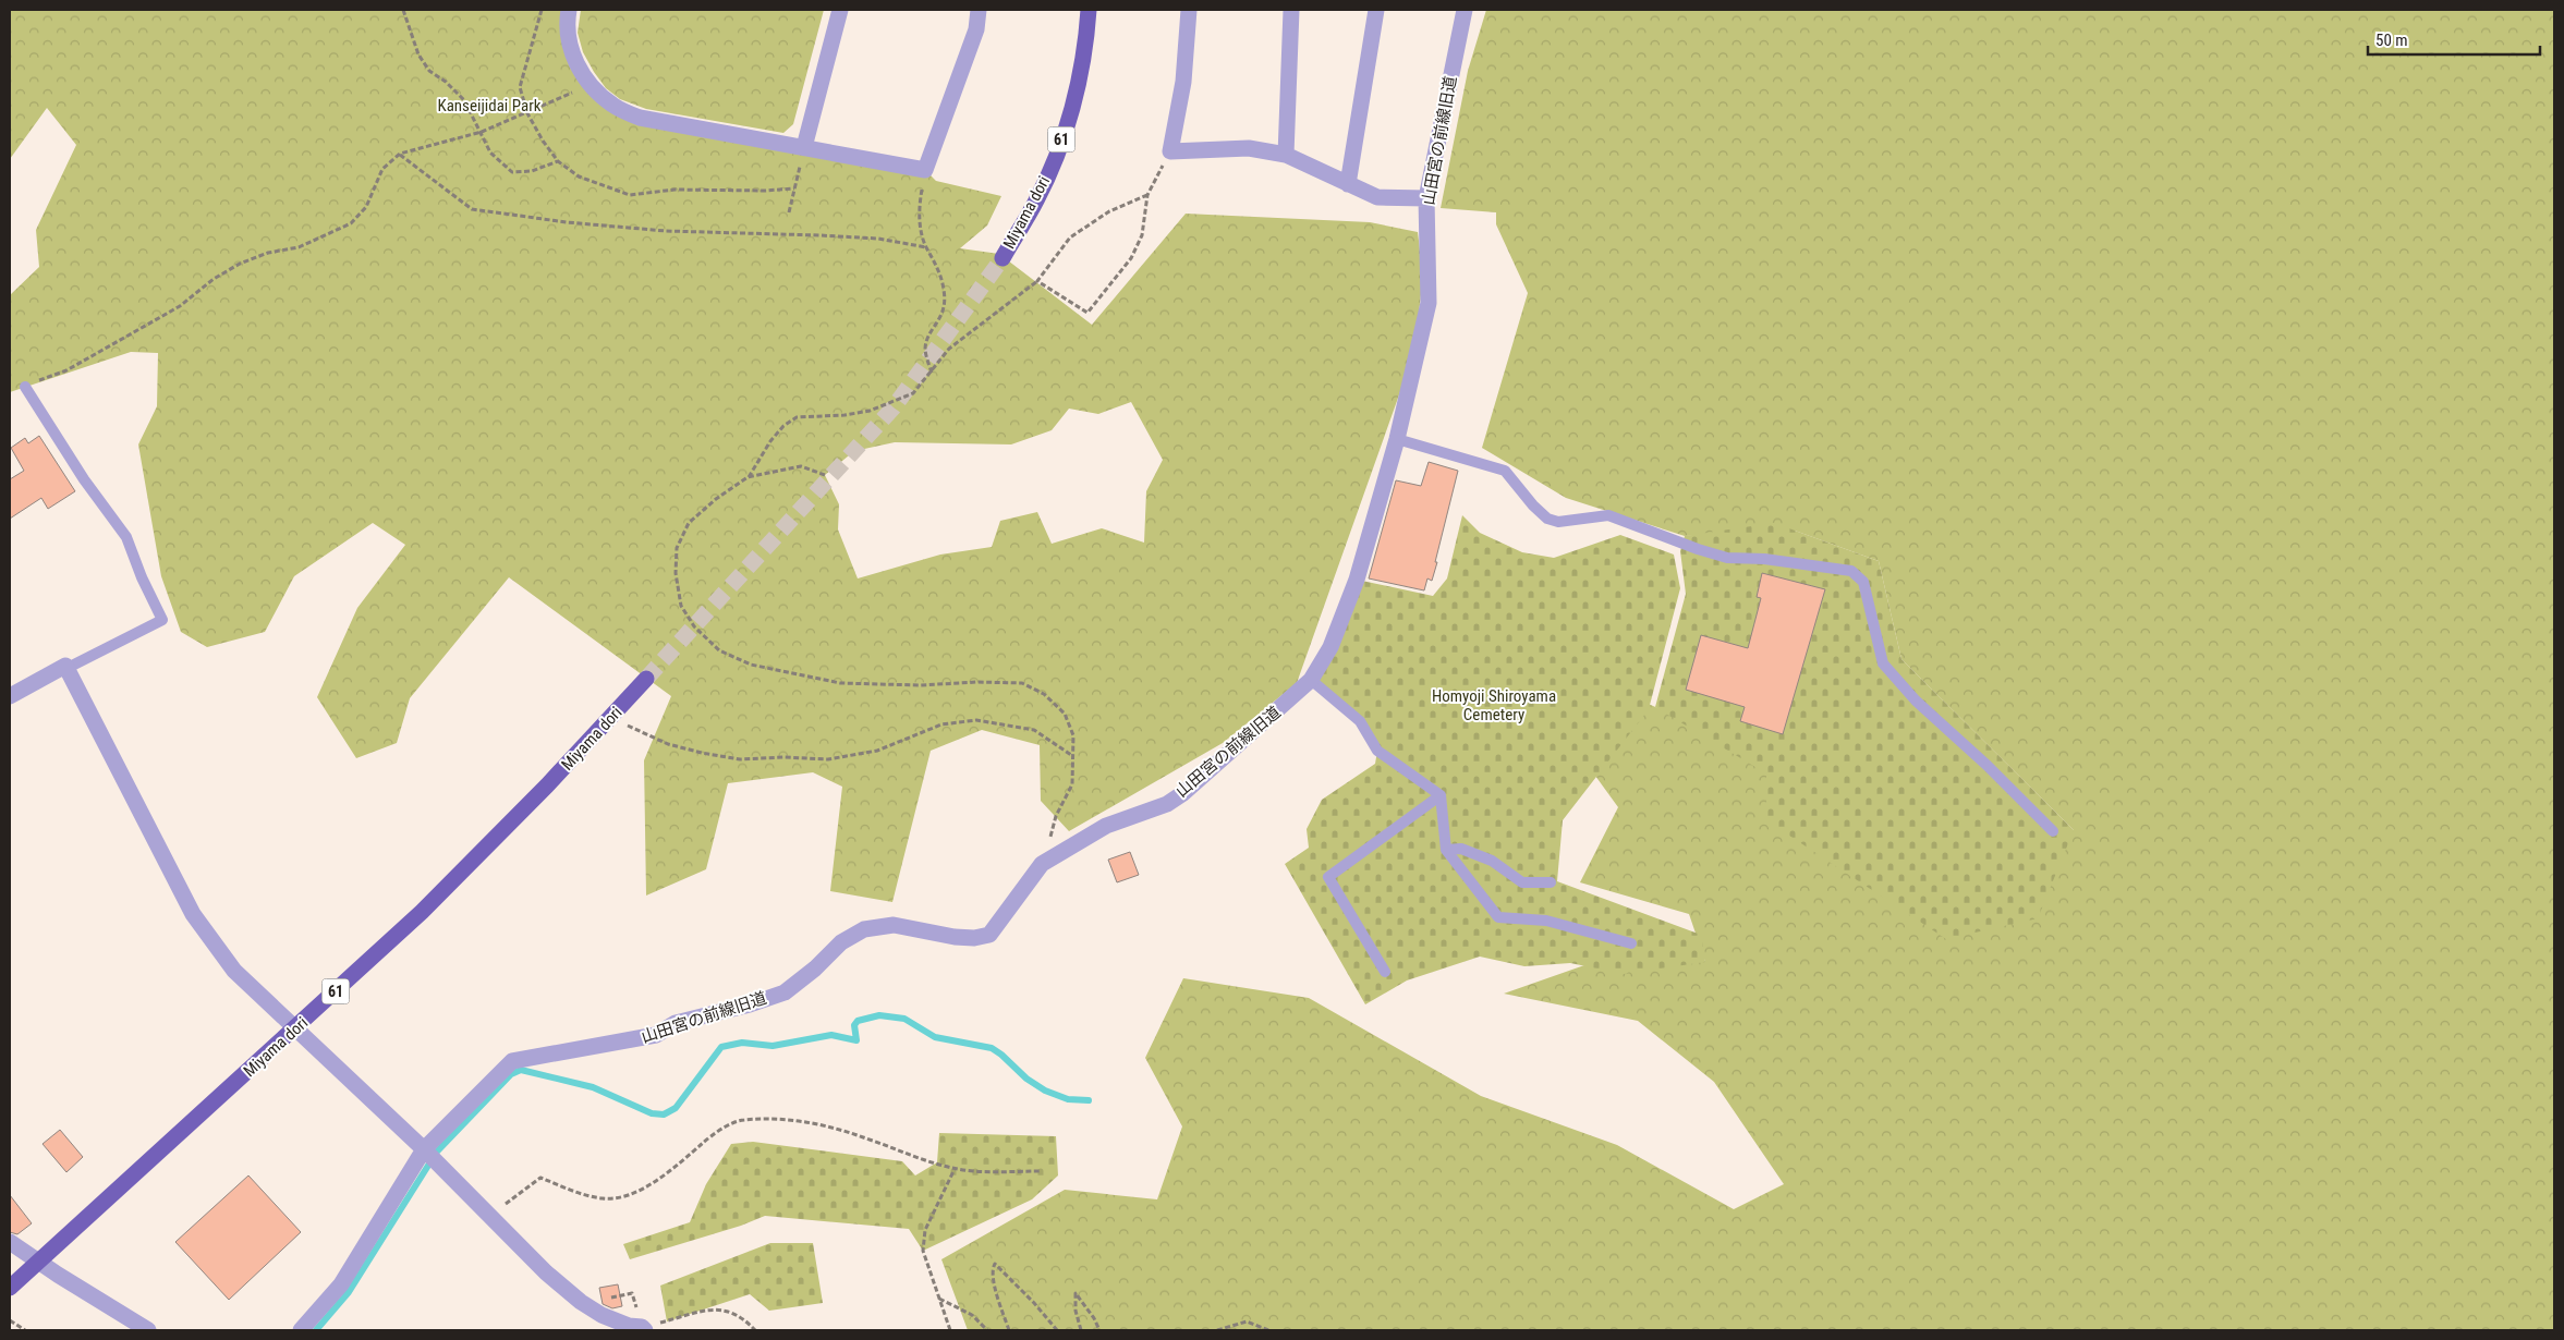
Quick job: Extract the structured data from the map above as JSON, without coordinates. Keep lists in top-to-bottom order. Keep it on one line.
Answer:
{"streets":{"main road":["61","Miyama dori"],"street":["山田宮の前線旧道"]},"parks":["Kanseijidai Park","Homyoji Shiroyama Cemetery"],"scale_bar":"50 m"}
